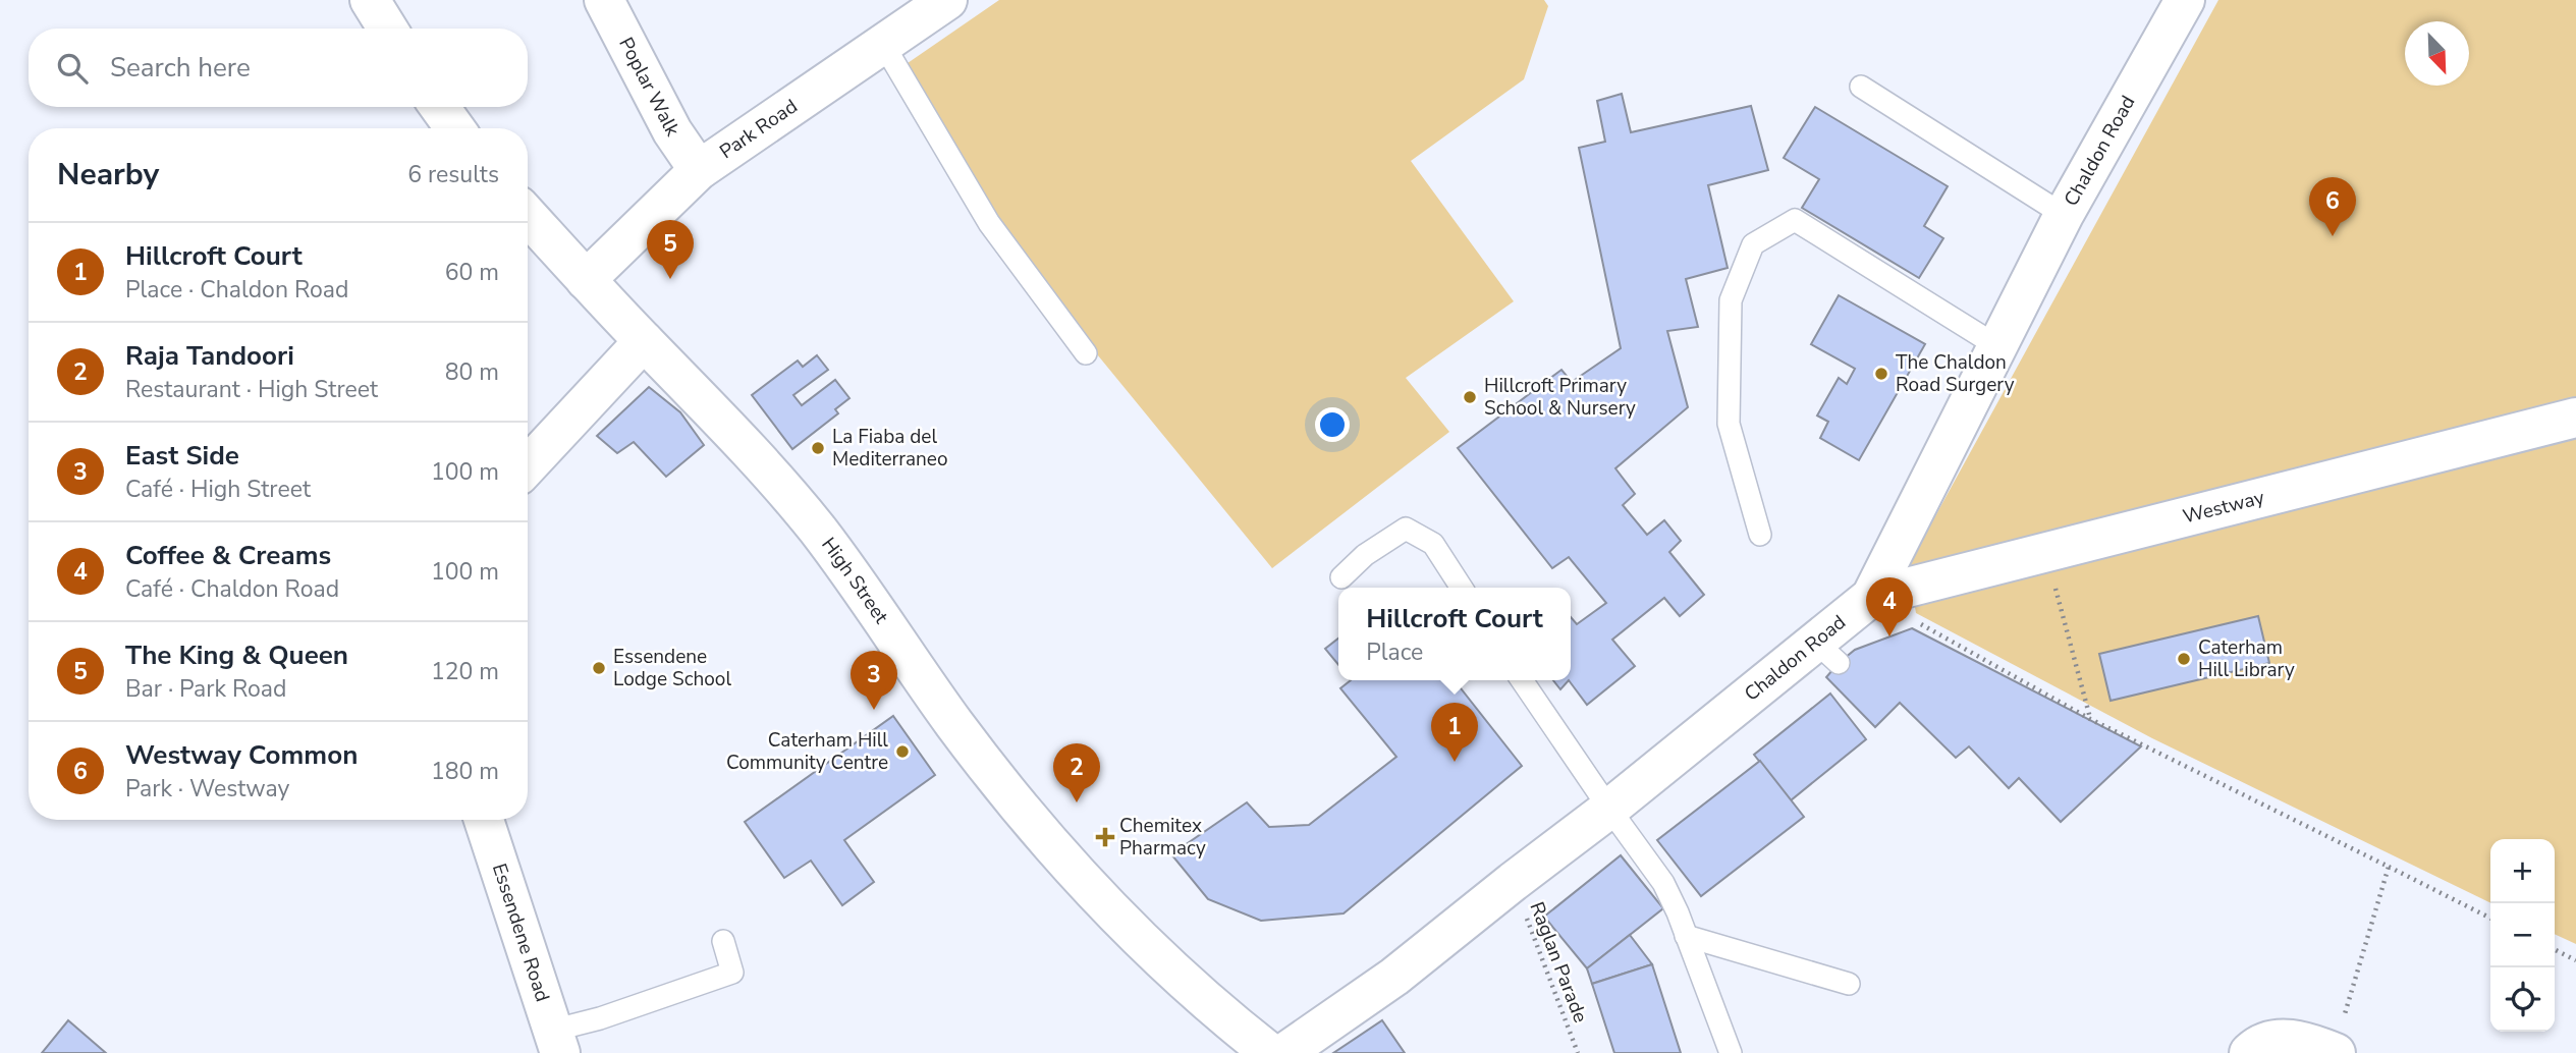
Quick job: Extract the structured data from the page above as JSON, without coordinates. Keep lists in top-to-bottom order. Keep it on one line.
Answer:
{"streets":{"main road":["Poplar Walk","Park Road","Chaldon Road","Westway","High Street","Essendene Road"],"path":["Raglan Parade"]},"crossings":[["Poplar Walk","Park Road"],["Park Road","High Street"],["Chaldon Road","Westway"],["Chaldon Road","Raglan Parade"]],"places":{"other":["The Chaldon Road Surgery","Hillcroft Primary School & Nursery","La Fiaba del Mediterraneo","Caterham Hill Library","Essendene Lodge School","Caterham Hill Community Centre"],"health":["Chemitex Pharmacy"]},"north":"bottom right","page":{"search":"Search here","heading":["Nearby","6 results"],"pins":["6","5","4","3","1","2"],"list":[{"mark":"1","name":"Hillcroft Court","note":"Place · Chaldon Road","value":"60 m"},{"mark":"2","name":"Raja Tandoori","note":"Restaurant · High Street","value":"80 m"},{"mark":"3","name":"East Side","note":"Café · High Street","value":"100 m"},{"mark":"4","name":"Coffee & Creams","note":"Café · Chaldon Road","value":"100 m"},{"mark":"5","name":"The King & Queen","note":"Bar · Park Road","value":"120 m"},{"mark":"6","name":"Westway Common","note":"Park · Westway","value":"180 m"}],"popup":["Hillcroft Court","Place"],"map_buttons":["+","−"]}}
